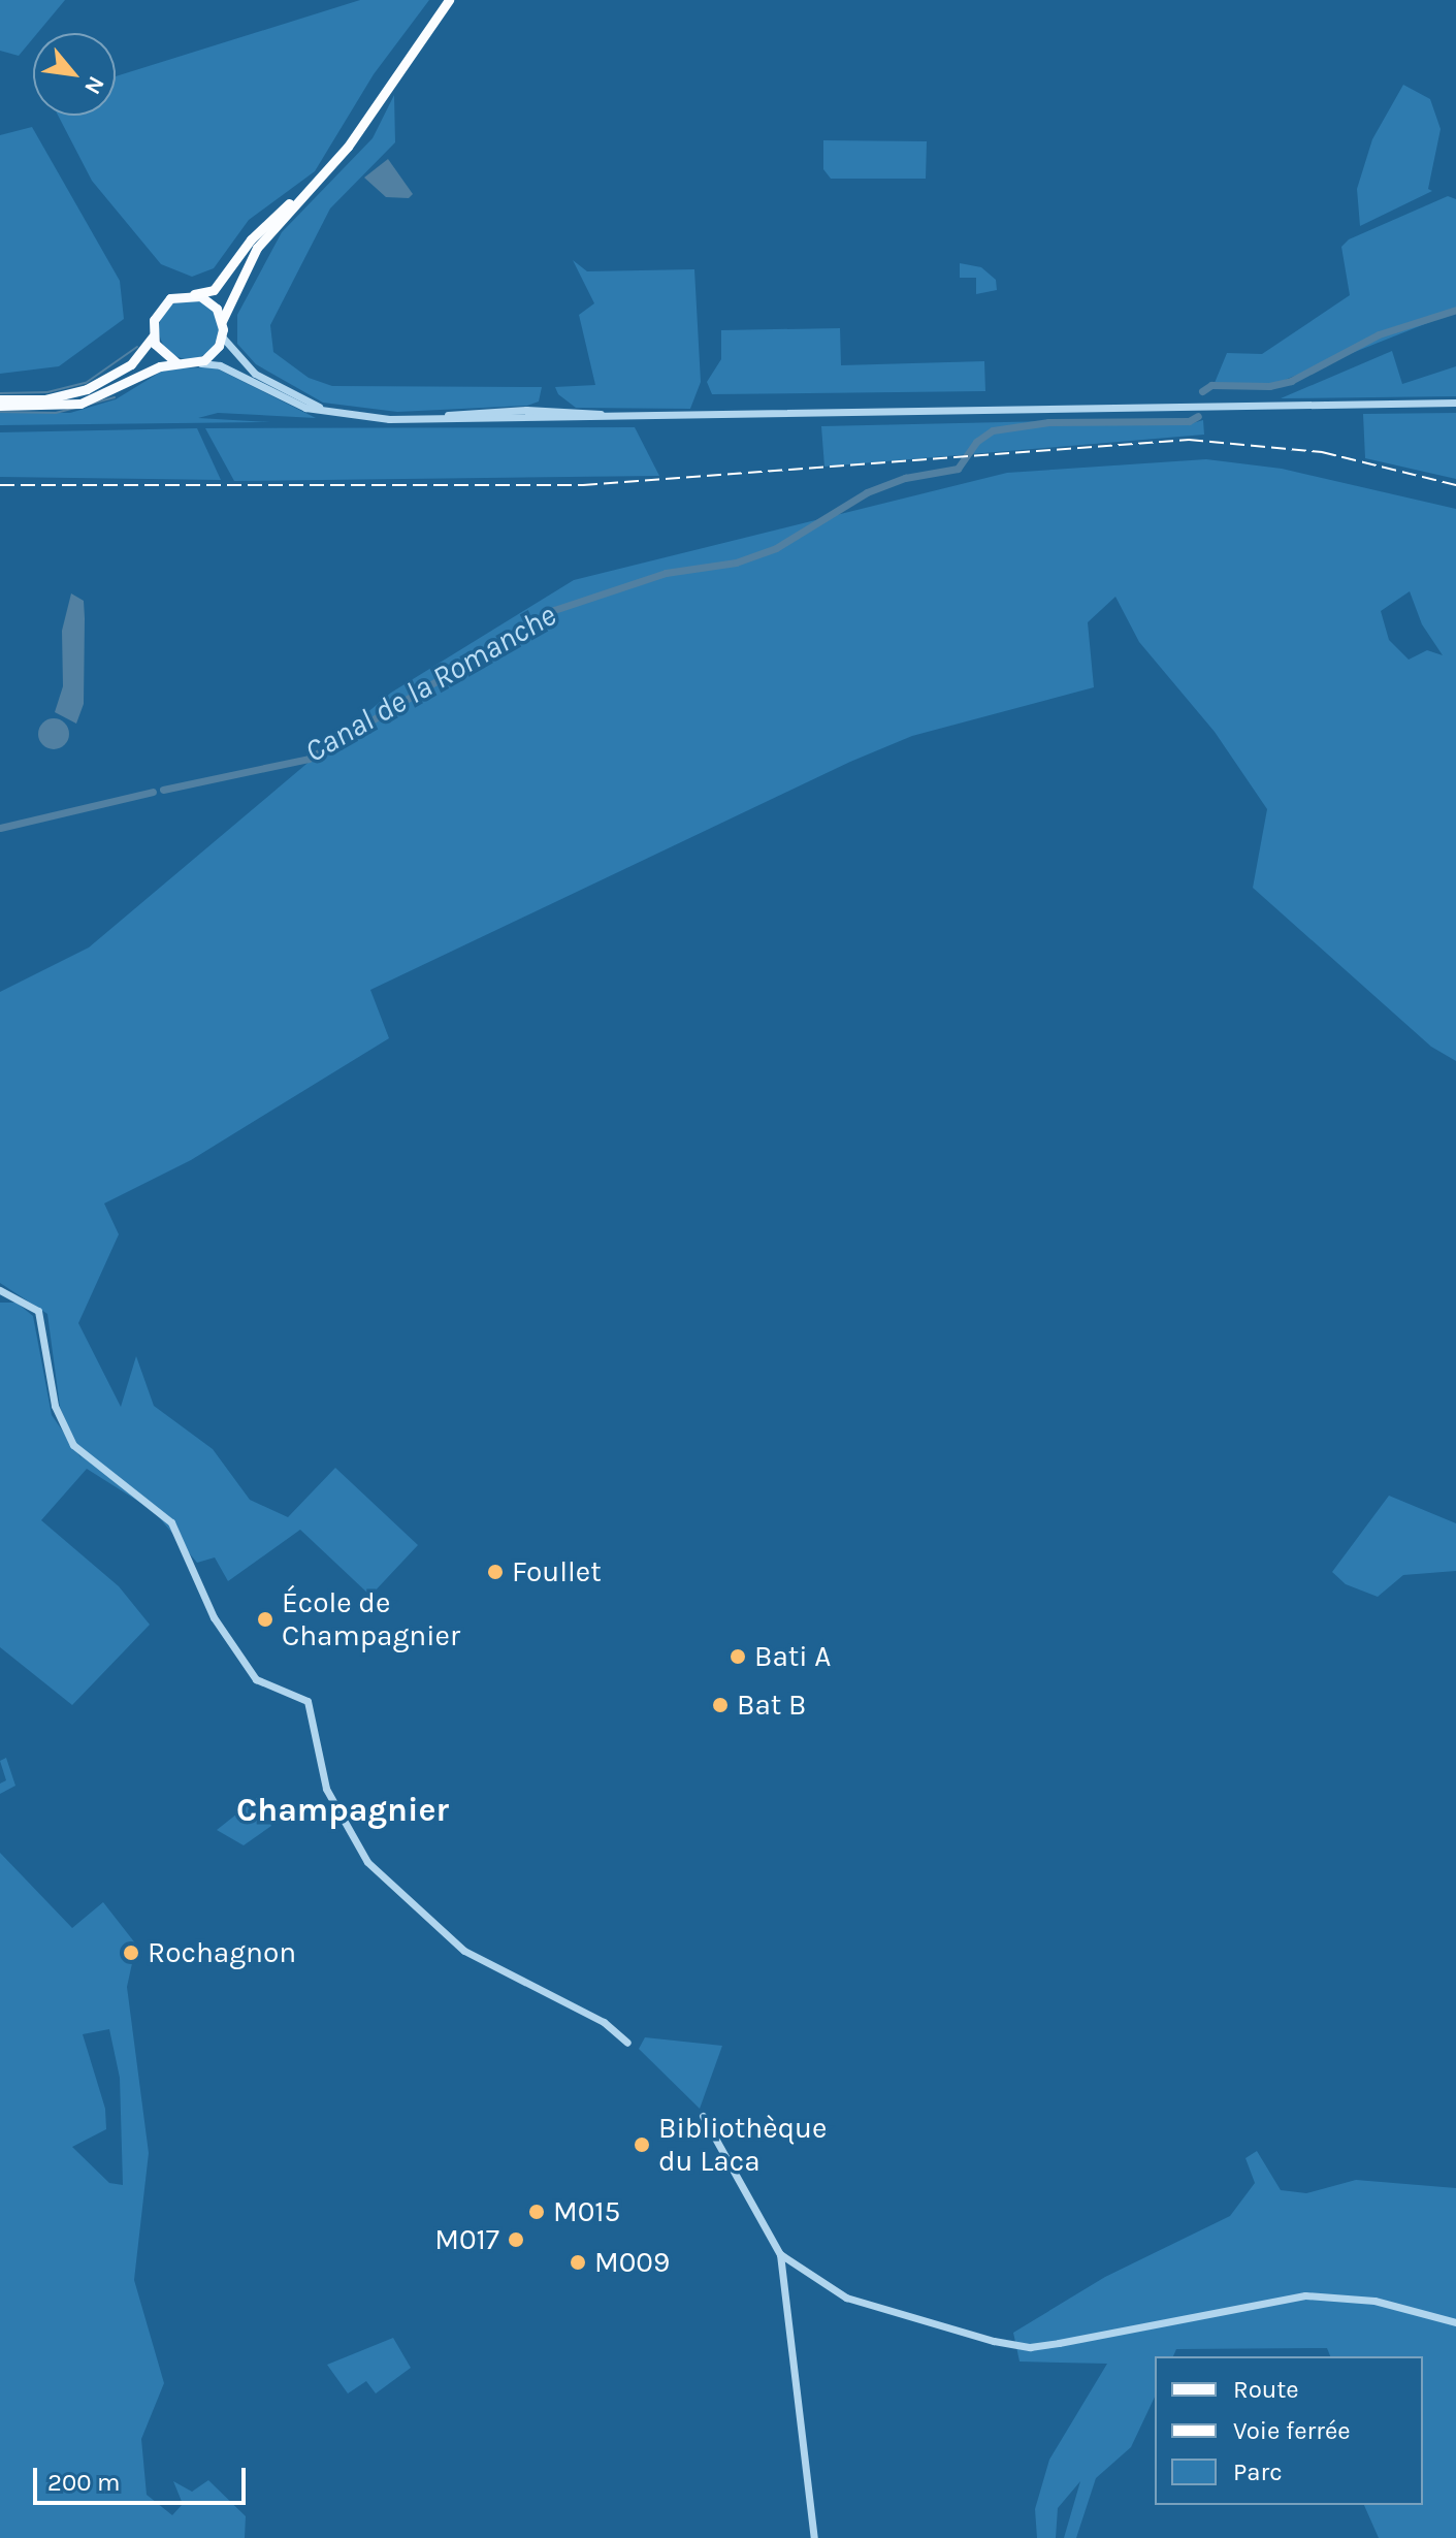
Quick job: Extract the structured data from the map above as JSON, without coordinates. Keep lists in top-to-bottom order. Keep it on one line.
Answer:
{"districts":["Champagnier"],"water":["Canal de la Romanche"],"places":["Foullet","École de Champagnier","Bati A","Bat B","Rochagnon","Bibliothèque du Laca","M015","M017","M009"],"legend":["Route","Voie ferrée","Parc"],"scale_bar":"200 m","north":"bottom right"}
